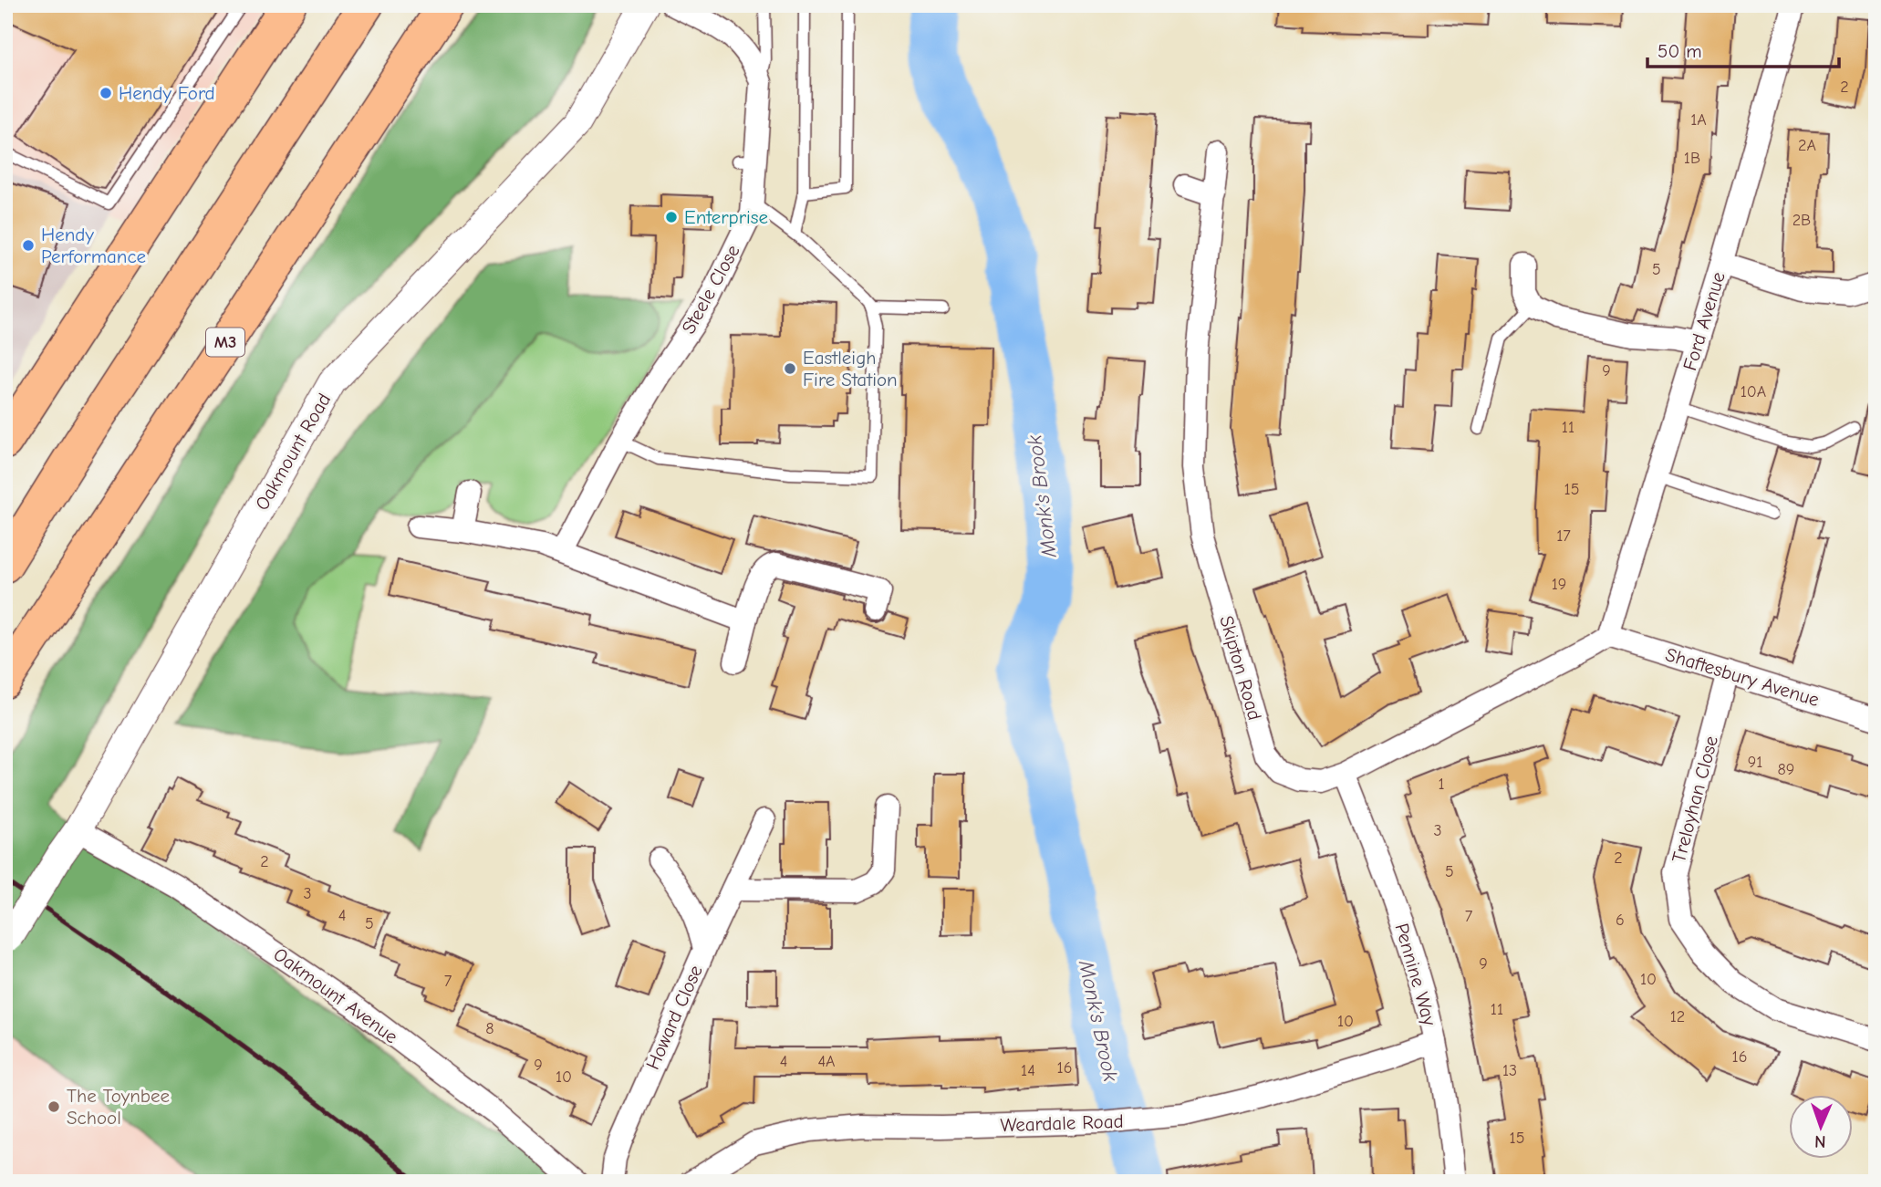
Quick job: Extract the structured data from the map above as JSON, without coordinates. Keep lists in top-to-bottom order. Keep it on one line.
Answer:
{"streets":{"highway":["M3"],"street":["Steele Close","Ford Avenue","Oakmount Road","Skipton Road","Shaftesbury Avenue","Treloyhan Close","Pennine Way","Oakmount Avenue","Howard Close","Weardale Road"]},"crossings":[["Ford Avenue","Skipton Road"],["Ford Avenue","Shaftesbury Avenue"],["Oakmount Road","Oakmount Avenue"],["Skipton Road","Shaftesbury Avenue"],["Skipton Road","Pennine Way"],["Shaftesbury Avenue","Treloyhan Close"],["Pennine Way","Weardale Road"]],"water":["Monk's Brook"],"places":["Hendy Ford","Enterprise","Hendy Performance","Eastleigh Fire Station","The Toynbee School"],"house_numbers":["2","1A","2A","1B","2B","5","9","10A","11","15","17","19","91","89","1","3","2","2","5","3","4","7","6","5","9","10","7","11","12","10","8","16","4","4A","9","16","14","13","10","15"],"scale_bar":"50 m","north":"bottom"}
